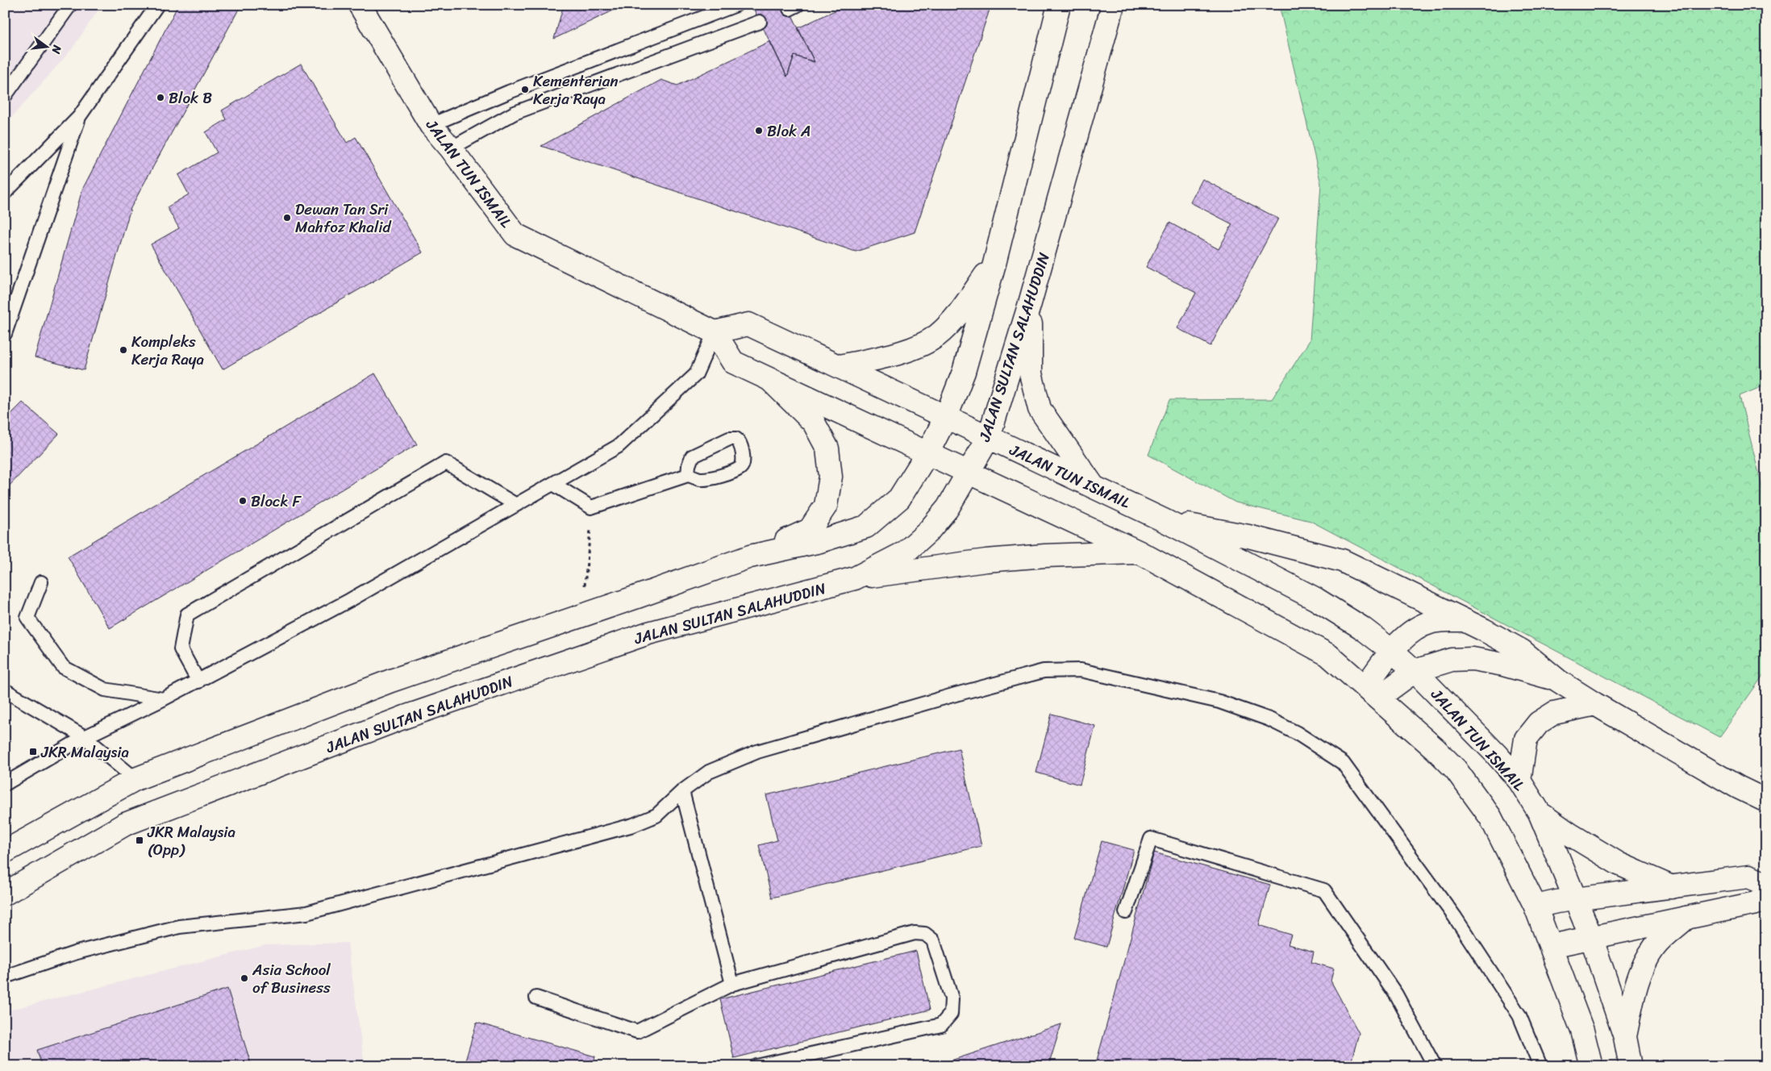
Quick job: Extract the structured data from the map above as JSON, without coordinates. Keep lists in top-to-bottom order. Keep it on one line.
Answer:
{"streets":{"street":["JALAN TUN ISMAIL","JALAN SULTAN SALAHUDDIN"]},"crossings":[["JALAN TUN ISMAIL","JALAN SULTAN SALAHUDDIN"]],"places":{"other":["Kementerian Kerja Raya","Blok B","Blok A","Dewan Tan Sri Mahfoz Khalid","Kompleks Kerja Raya","Block F","Asia School of Business"],"transit":["JKR Malaysia","JKR Malaysia (Opp)"]},"north":"right"}
